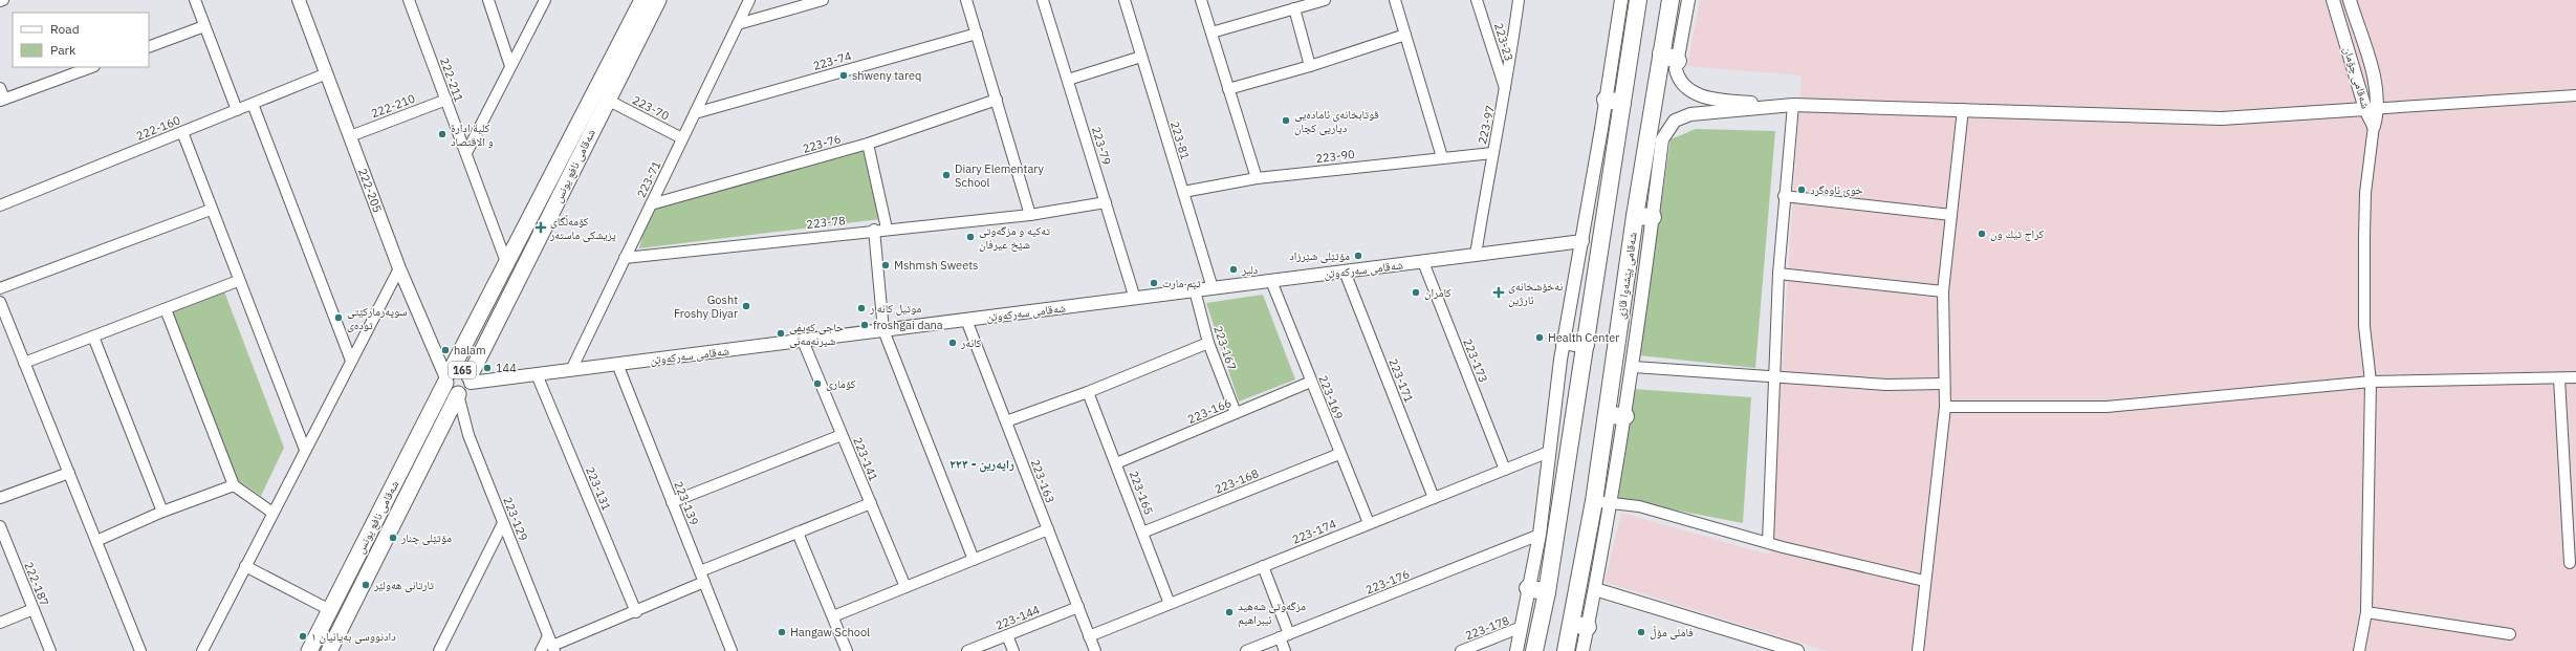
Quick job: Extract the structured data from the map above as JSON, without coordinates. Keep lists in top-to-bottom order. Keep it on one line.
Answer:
{"streets":{"highway":["شەقامی پێشەوا قازی"],"main road":["شەقامی نافع یونس","165"],"street":["223-23","223-74","شەقامی چۆمان","222-211","222-210","223-70","223-97","222-160","223-81","223-76","223-79","223-90","223-71","222-205","223-78","شەقامی سەرکەوتن","223-167","223-173","223-171","223-169","223-166","223-141","223-163","223-168","223-131","223-165","223-139","223-129","223-174","223-176","222-187","223-144","223-178"]},"crossings":[["223-23","223-97"],["223-74","223-71"],["222-211","222-210"],["222-211","شەقامی نافع یونس"],["222-210","222-205"],["223-70","شەقامی نافع یونس"],["223-70","223-71"],["223-97","223-90"],["223-97","شەقامی سەرکەوتن"],["222-160","222-205"],["223-81","223-90"],["223-81","شەقامی سەرکەوتن"],["223-76","223-71"],["223-79","223-78"],["223-79","شەقامی سەرکەوتن"],["شەقامی نافع یونس","222-205"],["شەقامی نافع یونس","شەقامی سەرکەوتن"],["شەقامی نافع یونس","165"],["شەقامی نافع یونس","223-129"],["223-71","223-78"],["223-71","شەقامی سەرکەوتن"],["222-205","شەقامی سەرکەوتن"],["222-205","165"],["222-205","223-129"],["شەقامی سەرکەوتن","223-167"],["شەقامی سەرکەوتن","223-173"],["شەقامی سەرکەوتن","165"],["شەقامی سەرکەوتن","223-171"],["شەقامی سەرکەوتن","223-169"],["شەقامی سەرکەوتن","223-141"],["شەقامی سەرکەوتن","223-163"],["شەقامی سەرکەوتن","223-131"],["شەقامی سەرکەوتن","223-139"],["شەقامی سەرکەوتن","223-129"],["223-167","223-166"],["223-173","223-174"],["165","223-129"],["223-171","223-174"],["223-169","223-166"],["223-169","223-168"],["223-169","223-174"],["223-166","223-165"],["223-163","223-174"],["223-163","223-144"],["223-168","223-165"],["223-165","223-174"]],"districts":["راپەرین - ٢٢٣"],"places":{"other":["shweny tareq","قوتابخانەی ئامادەیی دیاریی کچان","كلية ادارة و الاقتصاد","Diary Elementary School","خوێ ئاوەگرد","كراج تيك ون","تەکیە و مزگەوتی شێخ عیرفان","مۆتێلی شێرزاد","Mshmsh Sweets","دلير","تیم مارت","كامران","Gosht Froshy Diyar","موتيل كانه ر","سوپەرمارکێتی تودەی","froshgai dana","حاجی کەیفی شیرنەمەنی","Health Center","کانەر","halam","144","كۆماری","مۆتێلی چنار","تارتانی هەولێر","مزگەوتی شەهید ئیبراهیم","Hangaw School","فاملی مۆڵ","دادنووسی بەیانیان ١"],"health":["کۆمەڵگای پزیشکی ماستەر","نەخۆشخانەی ئارژین"]},"legend":["Road","Park"]}
